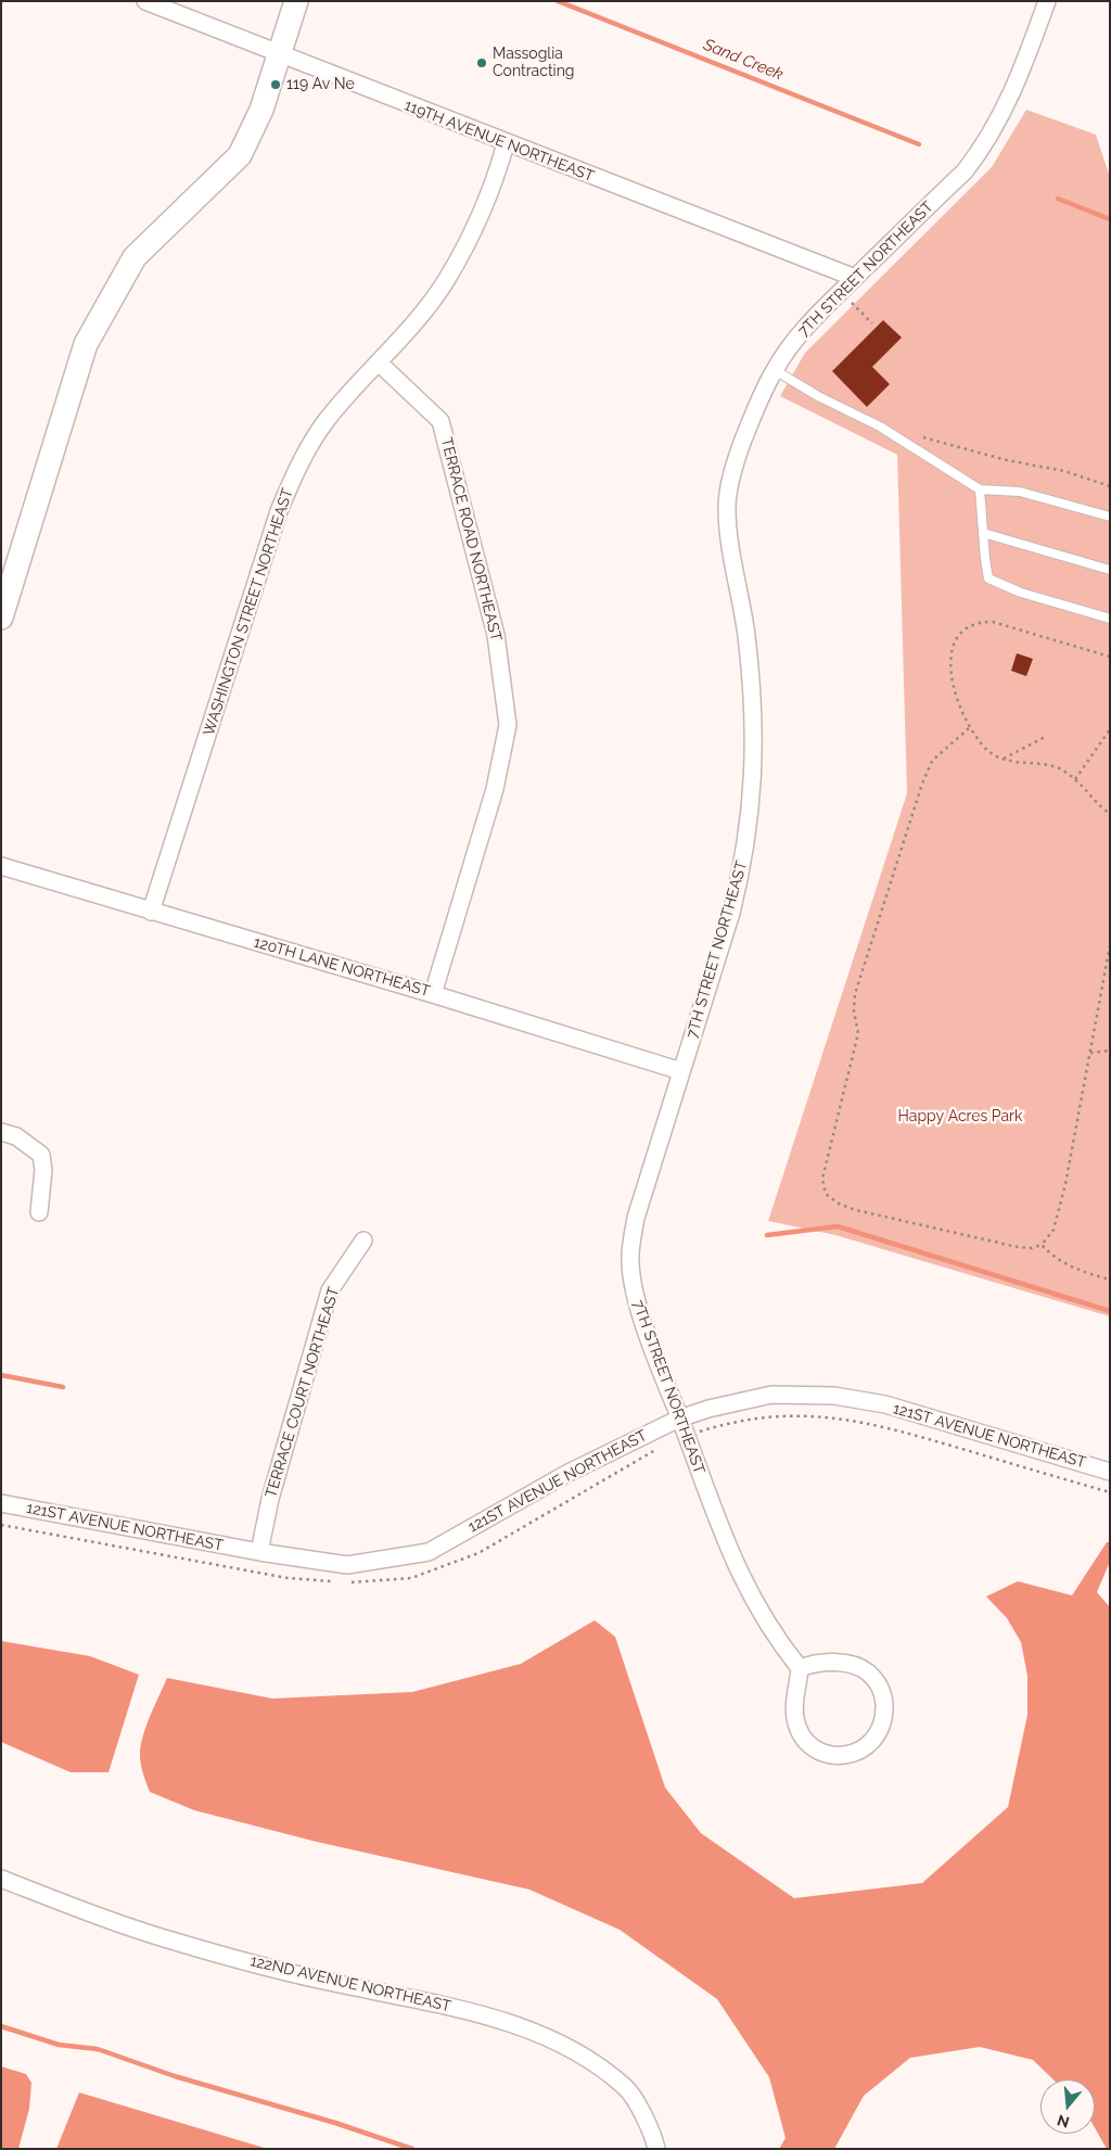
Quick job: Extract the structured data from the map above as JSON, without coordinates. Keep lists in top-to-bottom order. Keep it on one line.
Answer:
{"streets":{"street":["119TH AVENUE NORTHEAST","7TH STREET NORTHEAST","TERRACE ROAD NORTHEAST","WASHINGTON STREET NORTHEAST","120TH LANE NORTHEAST","TERRACE COURT NORTHEAST","121ST AVENUE NORTHEAST","122ND AVENUE NORTHEAST"]},"crossings":[["119TH AVENUE NORTHEAST","7TH STREET NORTHEAST"],["119TH AVENUE NORTHEAST","WASHINGTON STREET NORTHEAST"],["7TH STREET NORTHEAST","120TH LANE NORTHEAST"],["7TH STREET NORTHEAST","121ST AVENUE NORTHEAST"],["TERRACE ROAD NORTHEAST","WASHINGTON STREET NORTHEAST"],["TERRACE ROAD NORTHEAST","120TH LANE NORTHEAST"],["WASHINGTON STREET NORTHEAST","120TH LANE NORTHEAST"],["TERRACE COURT NORTHEAST","121ST AVENUE NORTHEAST"]],"water":["Sand Creek"],"parks":["Happy Acres Park"],"places":["Massoglia Contracting","119 Av Ne"],"north":"bottom"}
